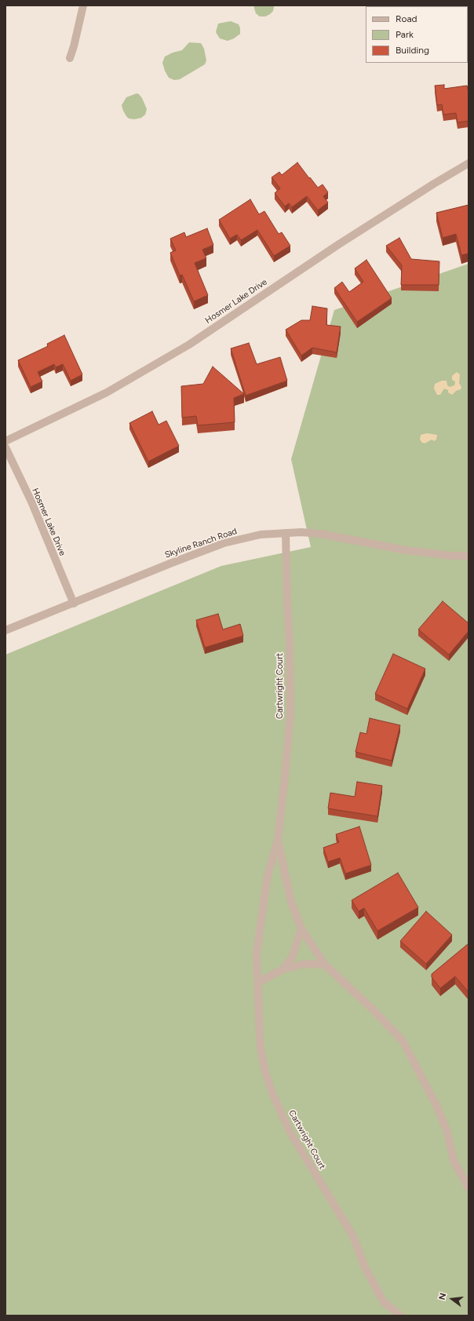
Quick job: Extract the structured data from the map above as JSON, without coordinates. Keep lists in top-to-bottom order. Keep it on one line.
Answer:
{"streets":{"street":["Hosmer Lake Drive","Skyline Ranch Road","Cartwright Court"]},"crossings":[["Hosmer Lake Drive","Skyline Ranch Road"],["Skyline Ranch Road","Cartwright Court"]],"legend":["Road","Park","Building"],"north":"left"}
